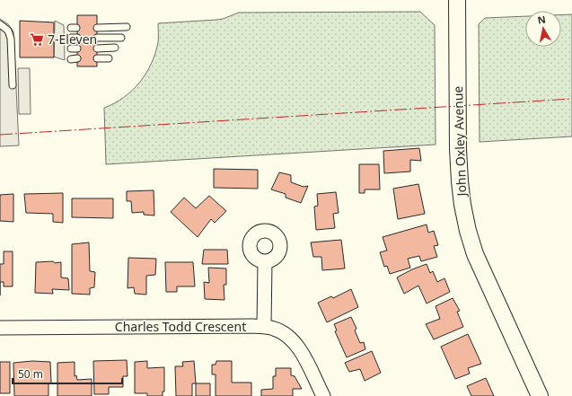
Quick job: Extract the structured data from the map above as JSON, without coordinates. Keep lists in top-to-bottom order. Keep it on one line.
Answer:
{"streets":{"street":["John Oxley Avenue","Charles Todd Crescent"]},"places":{"supermarket":["7-Eleven"]},"scale_bar":"50 m","north":"top"}
